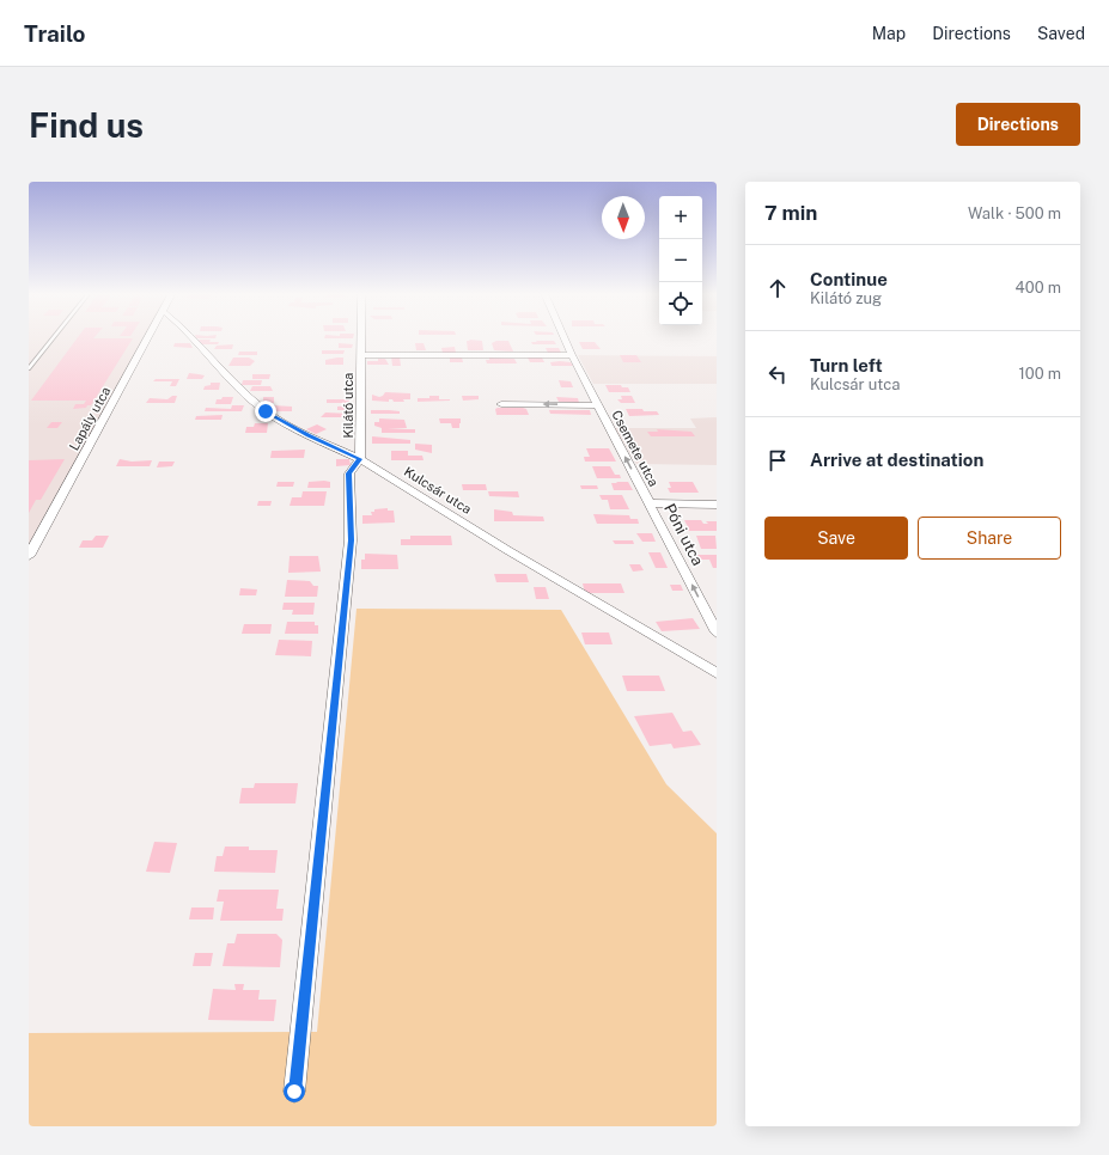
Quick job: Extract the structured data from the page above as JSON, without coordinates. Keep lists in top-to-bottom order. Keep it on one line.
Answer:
{"streets":{"street":["Kilátó utca","Lapály utca","Csemete utca","Kulcsár utca","Póni utca"]},"crossings":[["Kilátó utca","Kulcsár utca"],["Csemete utca","Póni utca"]],"one_way":["Csemete utca","Póni utca"],"north":"bottom","page":{"header":"Trailo","nav":["Map","Directions","Saved"],"buttons":["Directions",["Save","Share"]],"title":"Find us","heading":["7 min","Walk · 500 m"],"map_buttons":["+","−"],"list":[["Continue","Kilátó zug","400 m"],["Turn left","Kulcsár utca","100 m"],"Arrive at destination"]}}
